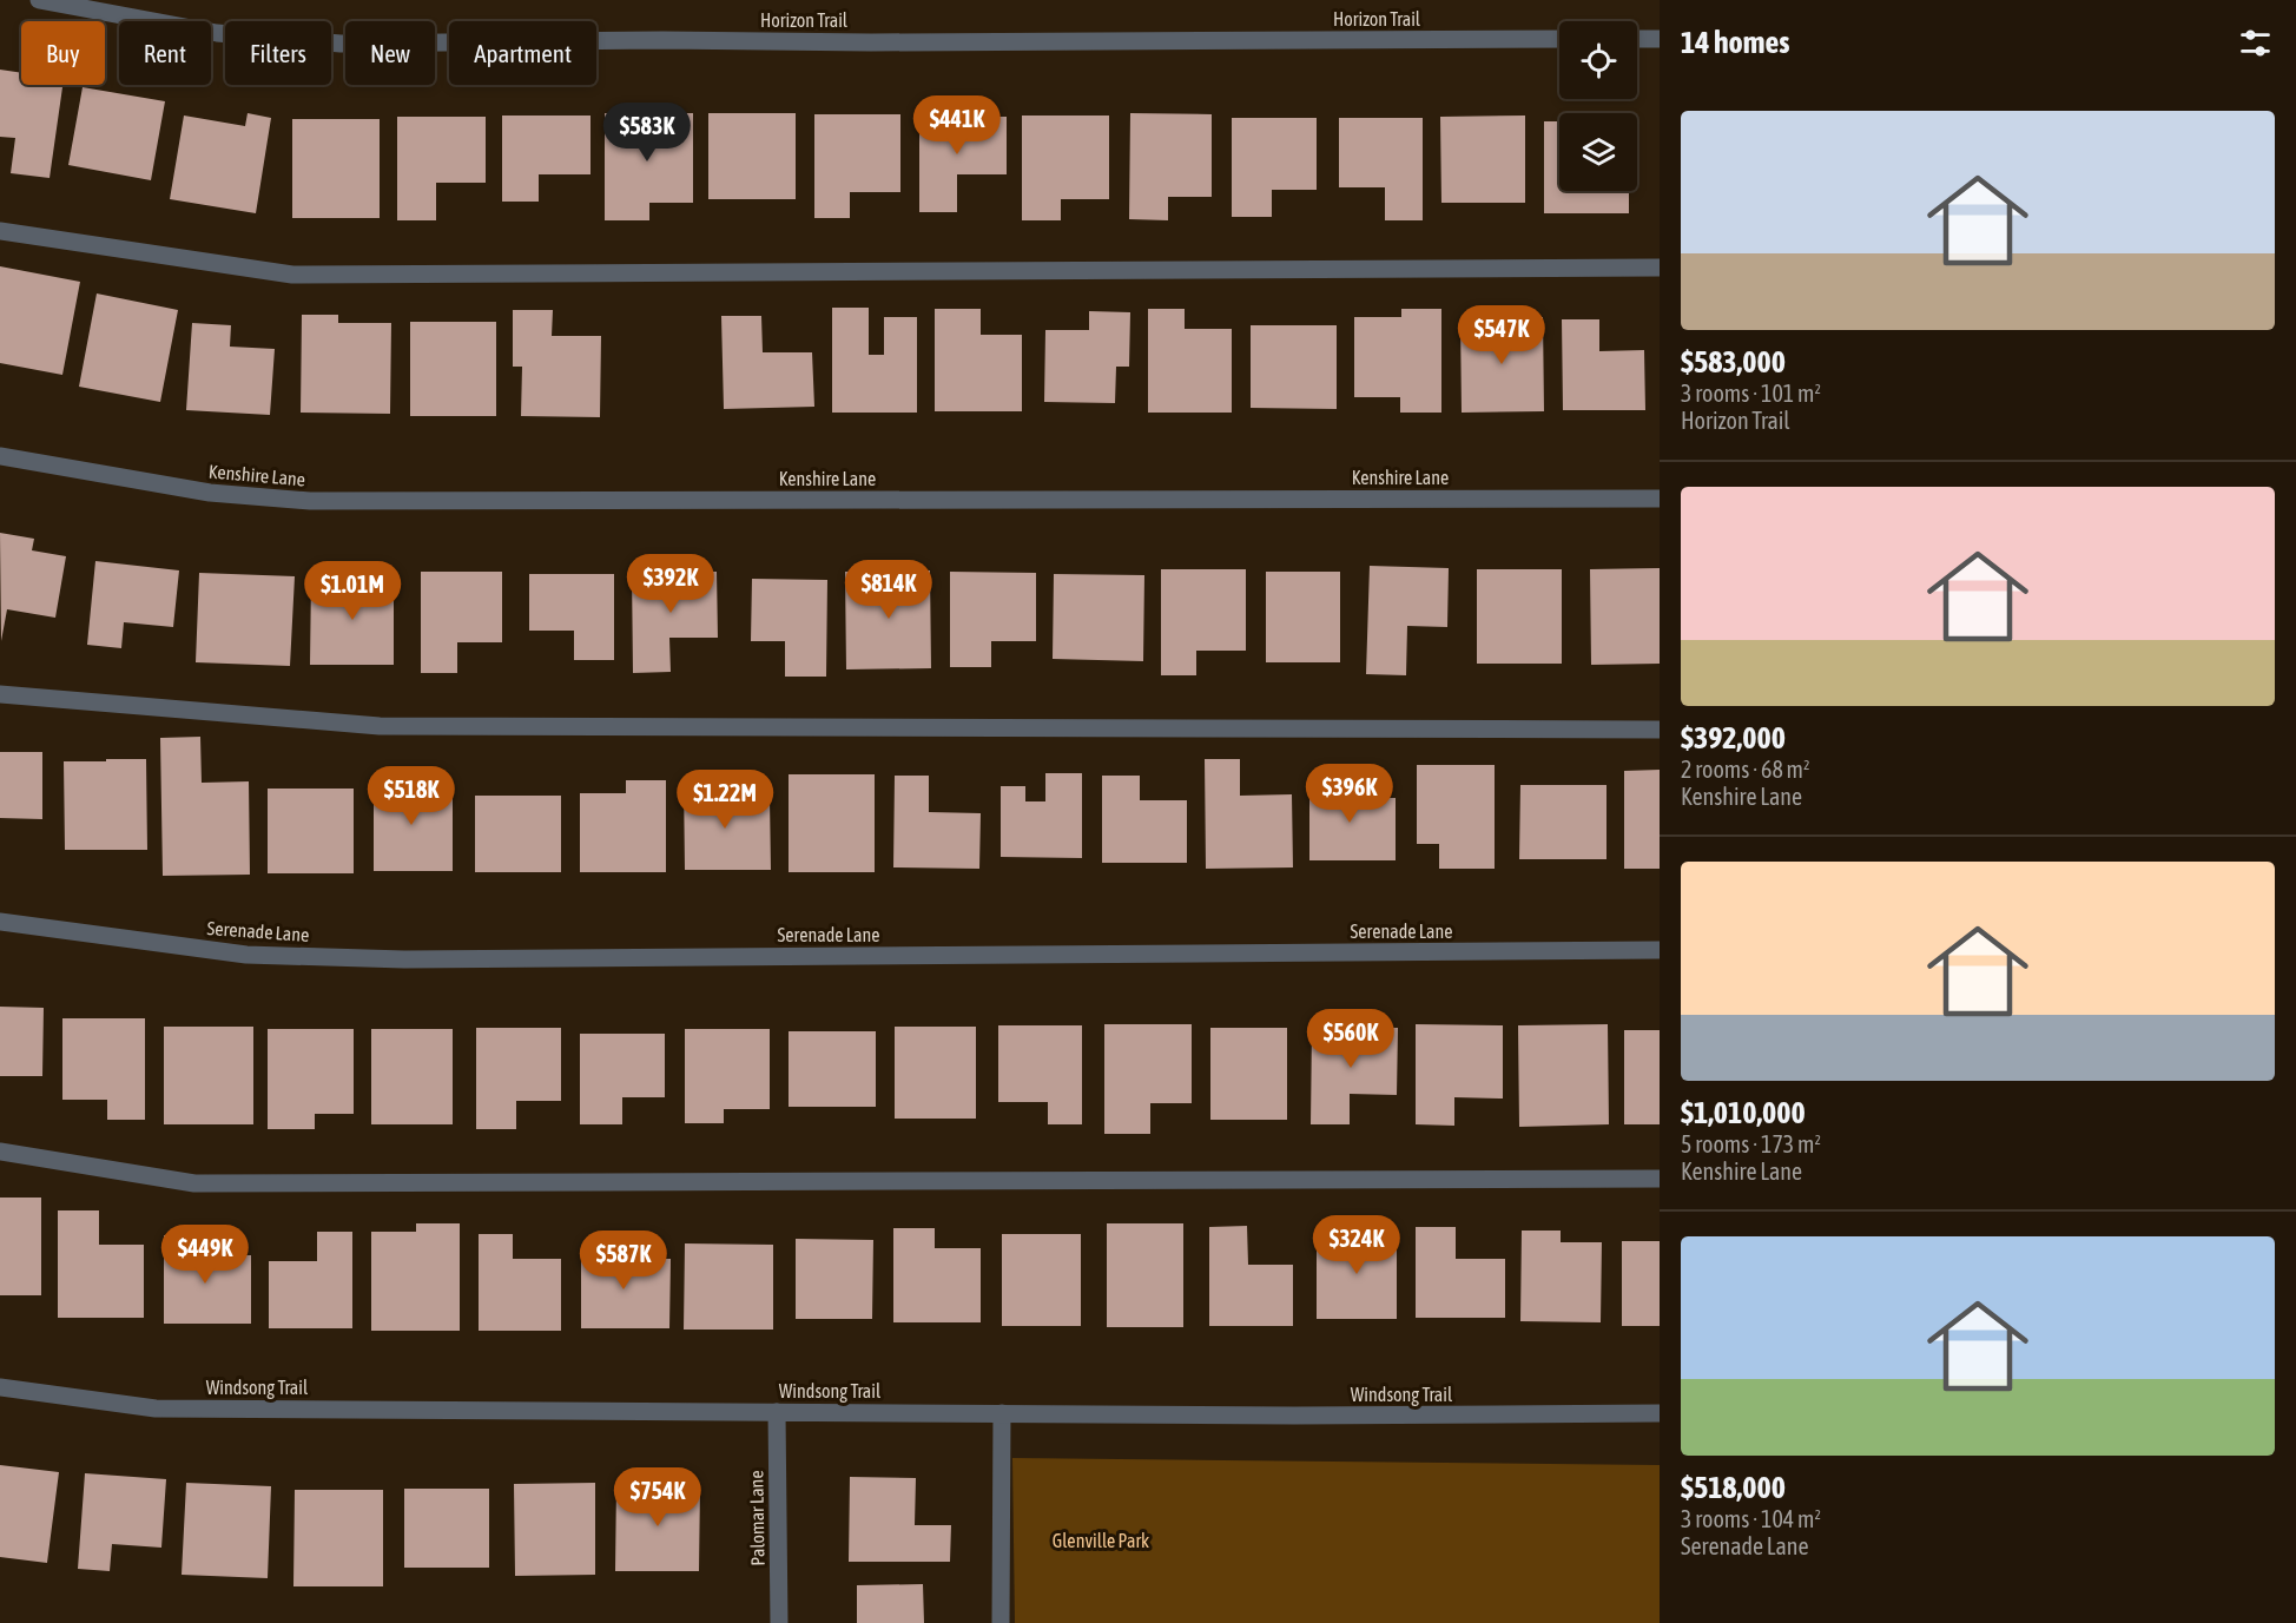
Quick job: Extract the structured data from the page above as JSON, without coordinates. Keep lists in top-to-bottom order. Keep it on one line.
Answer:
{"streets":{"street":["Horizon Trail","Kenshire Lane","Serenade Lane","Windsong Trail","Palomar Lane"]},"crossings":[["Windsong Trail","Palomar Lane"]],"parks":["Glenville Park"],"page":{"heading":"14 homes","chip":["Buy","Rent","Filters","New","Apartment"],"list":[{"name":"$583,000","note":"3 rooms · 101 m² · Horizon Trail"},{"name":"$392,000","note":"2 rooms · 68 m² · Kenshire Lane"},{"name":"$1,010,000","note":"5 rooms · 173 m² · Kenshire Lane"},{"name":"$518,000","note":"3 rooms · 104 m² · Serenade Lane"}],"price":["$441K","$583K","$547K","$392K","$814K","$1.01M","$396K","$518K","$1.22M","$560K","$324K","$449K","$587K","$754K"]}}
